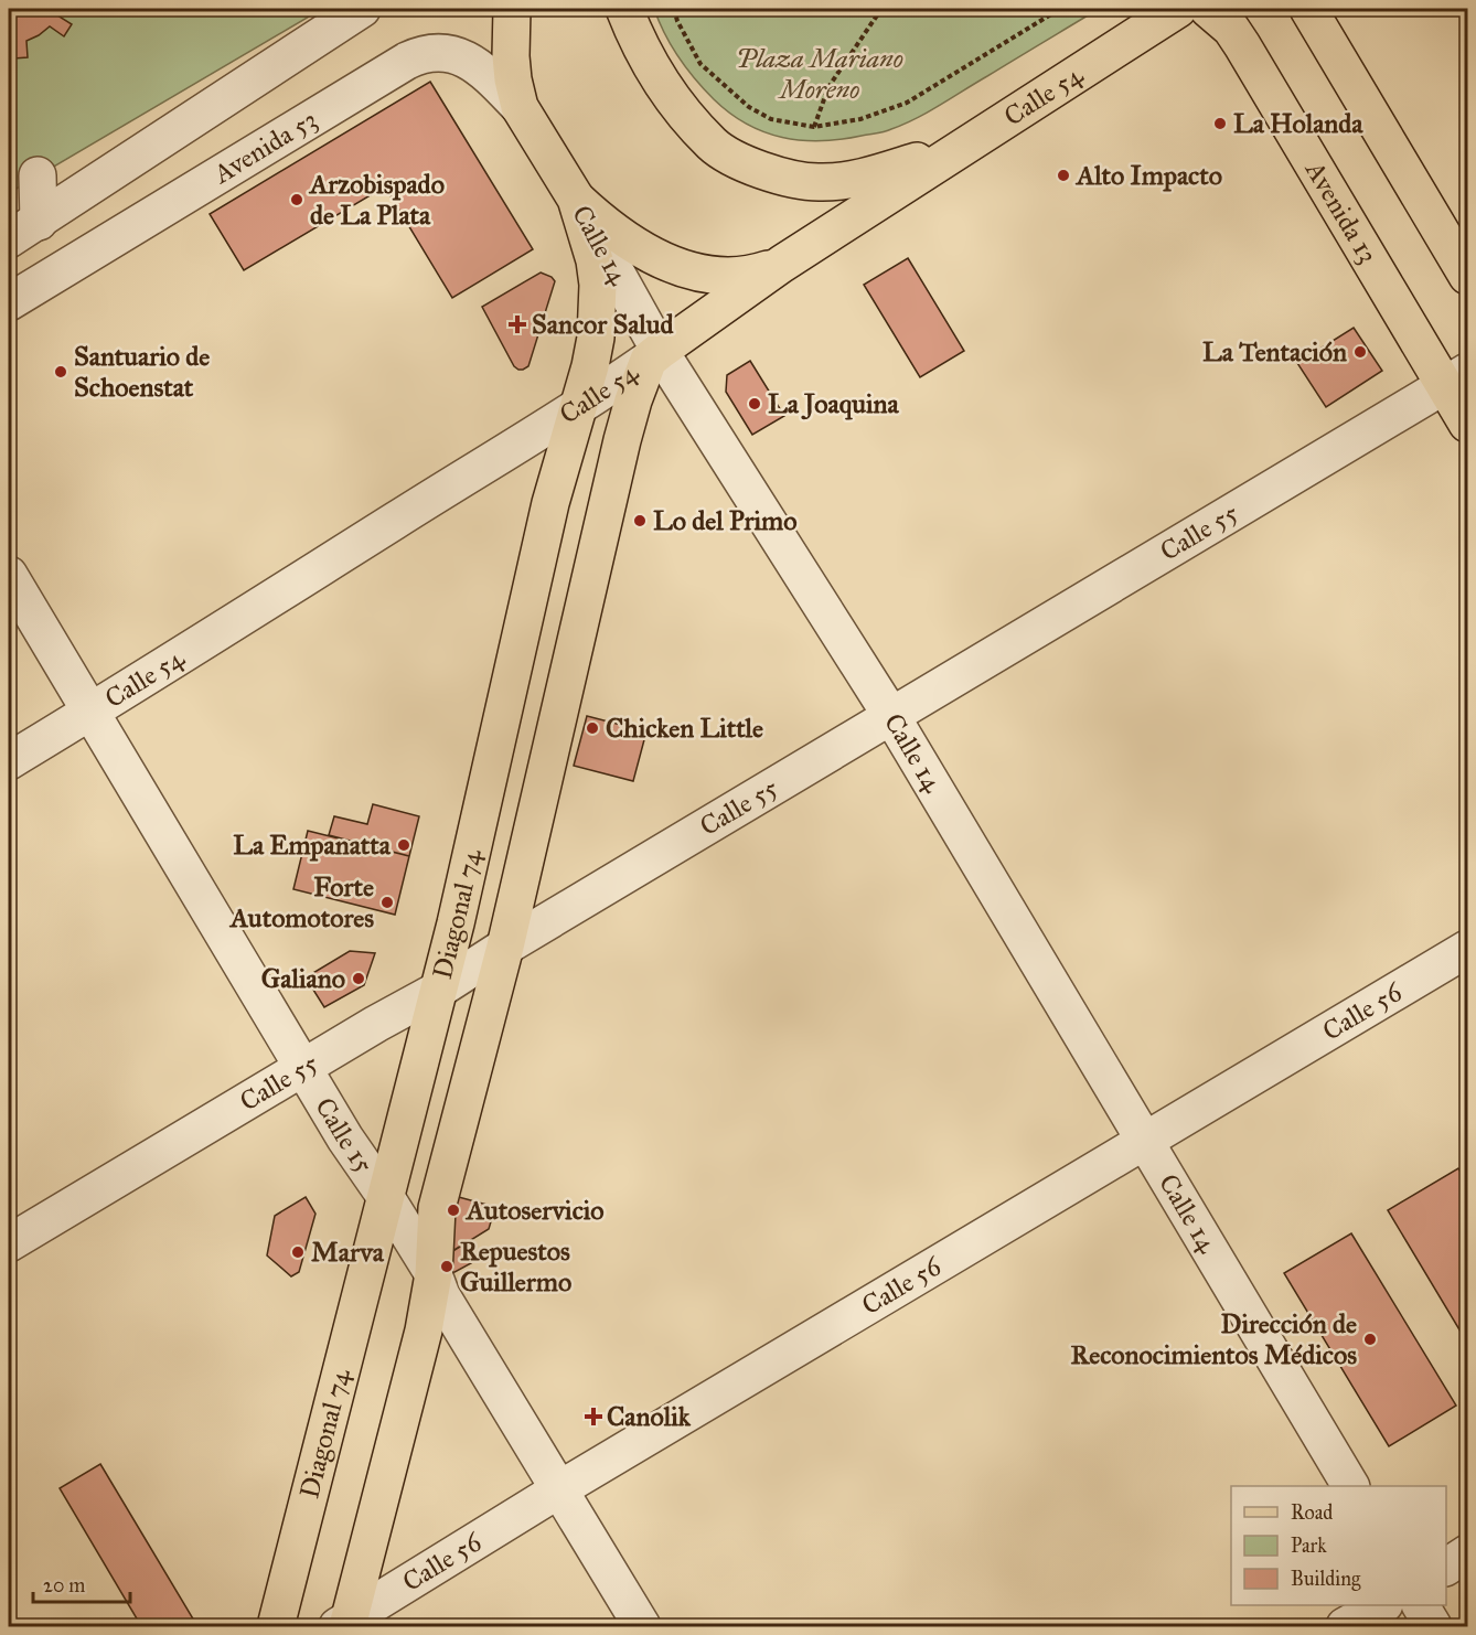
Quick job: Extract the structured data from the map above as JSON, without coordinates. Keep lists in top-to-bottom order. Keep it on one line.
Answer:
{"streets":{"main road":["Calle 54","Avenida 13","Calle 14","Diagonal 74"],"street":["Avenida 53","Calle 55","Calle 56","Calle 15"]},"crossings":[["Calle 54","Calle 14"],["Calle 54","Diagonal 74"],["Calle 54","Calle 15"],["Avenida 53","Calle 14"],["Avenida 13","Calle 55"],["Calle 14","Calle 55"],["Calle 14","Diagonal 74"],["Calle 14","Calle 56"],["Calle 55","Diagonal 74"],["Calle 55","Calle 15"],["Diagonal 74","Calle 56"],["Diagonal 74","Calle 15"],["Calle 56","Calle 15"]],"parks":["Plaza Mariano Moreno"],"places":{"other":["La Holanda","Alto Impacto","Arzobispado de La Plata","La Tentación","Santuario de Schoenstat","La Joaquina","Lo del Primo","Chicken Little","La Empanatta","Forte Automotores","Galiano","Autoservicio","Marva","Repuestos Guillermo","Dirección de Reconocimientos Médicos"],"health":["Sancor Salud","Canolik"]},"legend":["Road","Park","Building"],"scale_bar":"20 m"}
